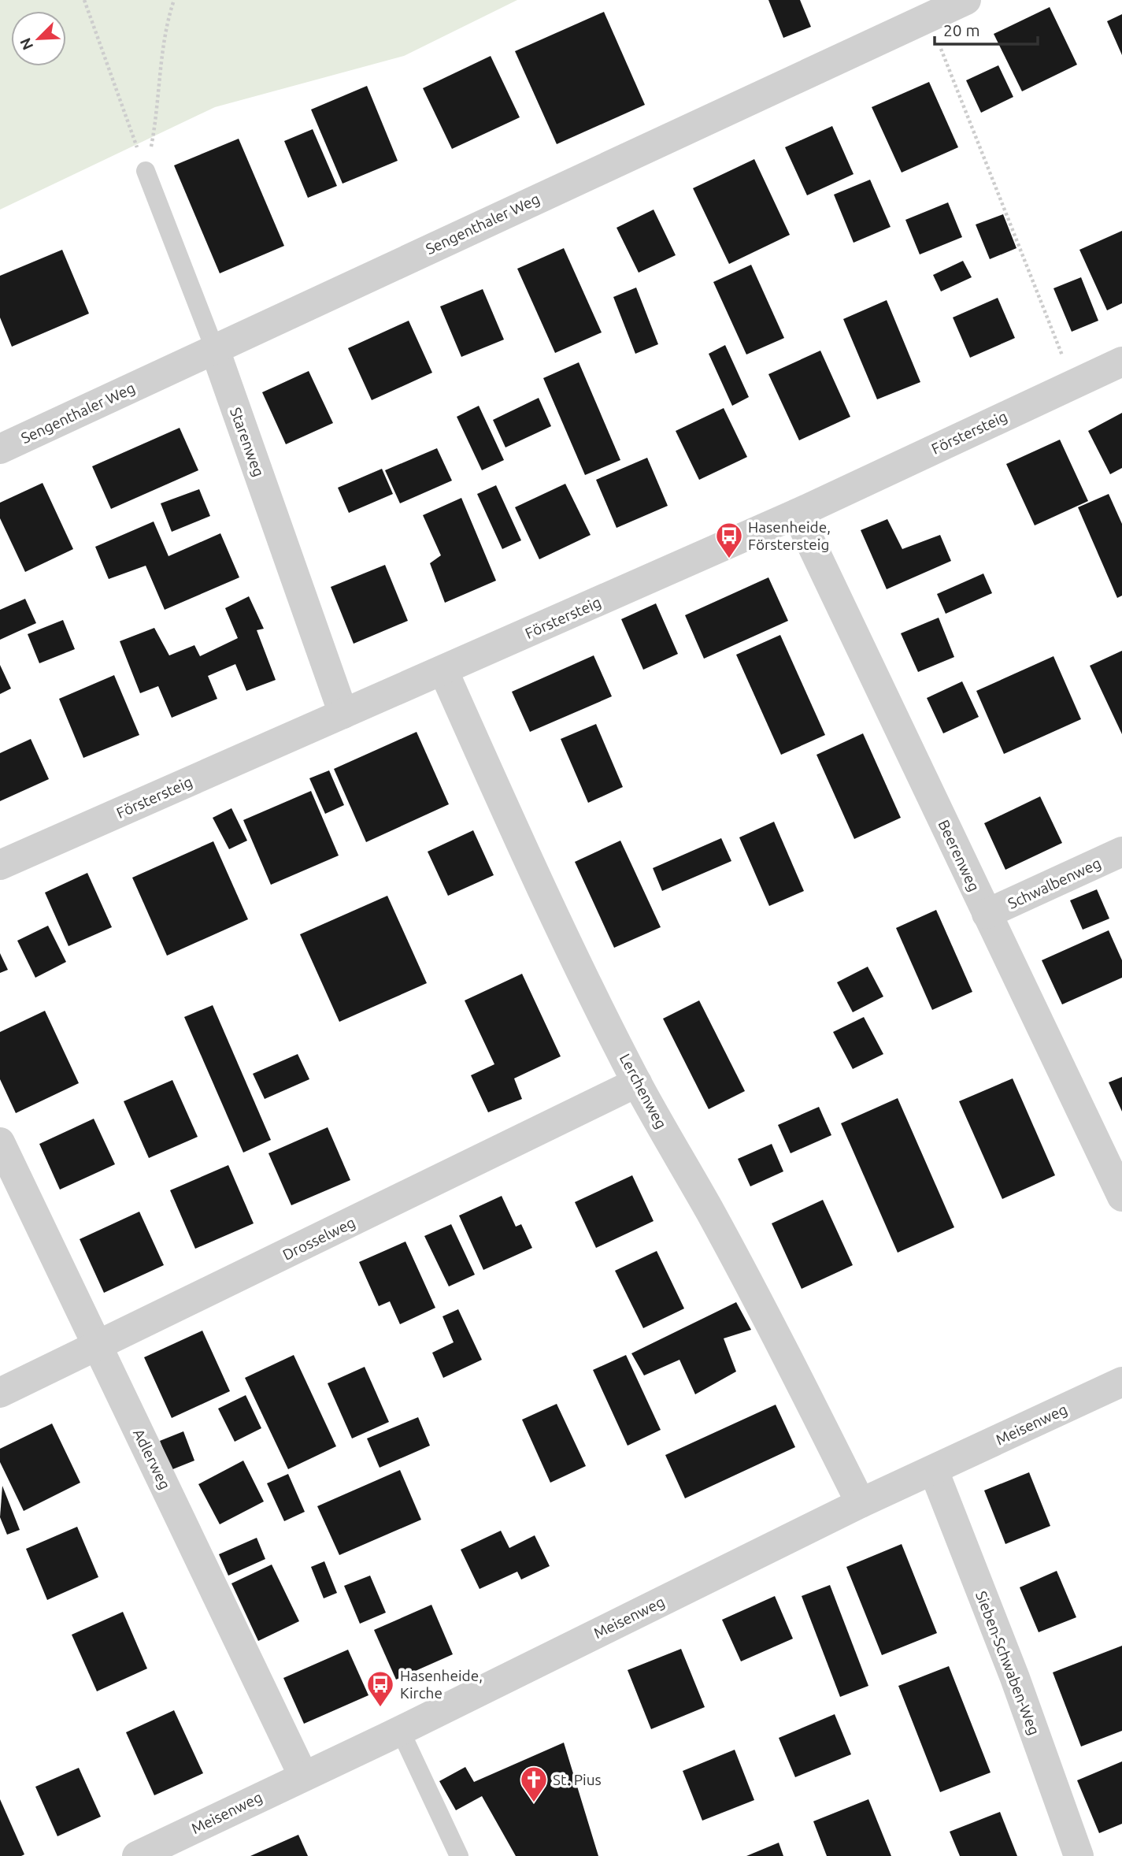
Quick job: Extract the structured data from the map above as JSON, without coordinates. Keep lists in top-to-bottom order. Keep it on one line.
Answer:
{"streets":{"street":["Sengenthaler Weg","Förstersteig","Starenweg","Beerenweg","Schwalbenweg","Lerchenweg","Drosselweg","Meisenweg","Adlerweg","Sieben-Schwaben-Weg"]},"crossings":[["Sengenthaler Weg","Starenweg"],["Förstersteig","Starenweg"],["Förstersteig","Beerenweg"],["Förstersteig","Lerchenweg"],["Beerenweg","Schwalbenweg"],["Lerchenweg","Drosselweg"],["Lerchenweg","Meisenweg"],["Drosselweg","Adlerweg"],["Meisenweg","Adlerweg"],["Meisenweg","Sieben-Schwaben-Weg"]],"places":{"bus stop":["Hasenheide, Förstersteig","Hasenheide, Kirche"],"church":["St. Pius"]},"scale_bar":"20 m","north":"bottom left"}
